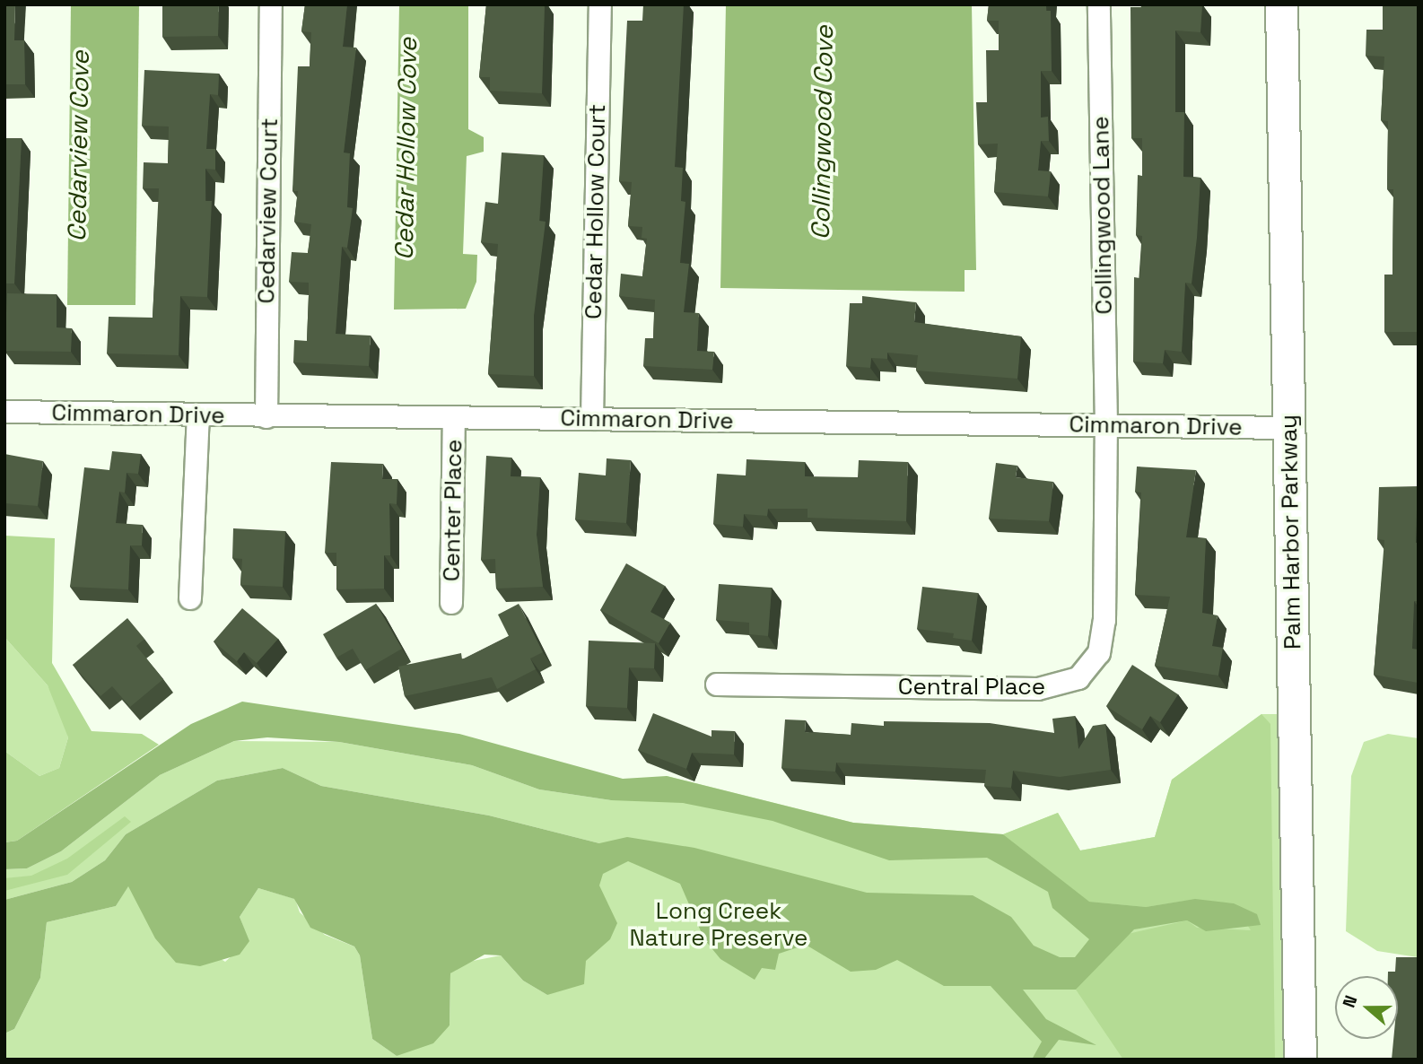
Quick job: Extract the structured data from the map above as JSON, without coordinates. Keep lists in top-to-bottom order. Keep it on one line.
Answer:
{"streets":{"street":["Cedarview Court","Cedar Hollow Court","Collingwood Lane","Cimmaron Drive","Center Place","Palm Harbor Parkway","Central Place"]},"crossings":[["Cedarview Court","Cimmaron Drive"],["Cedar Hollow Court","Cimmaron Drive"],["Collingwood Lane","Cimmaron Drive"],["Collingwood Lane","Central Place"],["Cimmaron Drive","Center Place"],["Cimmaron Drive","Palm Harbor Parkway"],["Cimmaron Drive","Central Place"]],"water":["Collingwood Cove","Cedarview Cove","Cedar Hollow Cove"],"parks":["Long Creek Nature Preserve"],"north":"left"}
